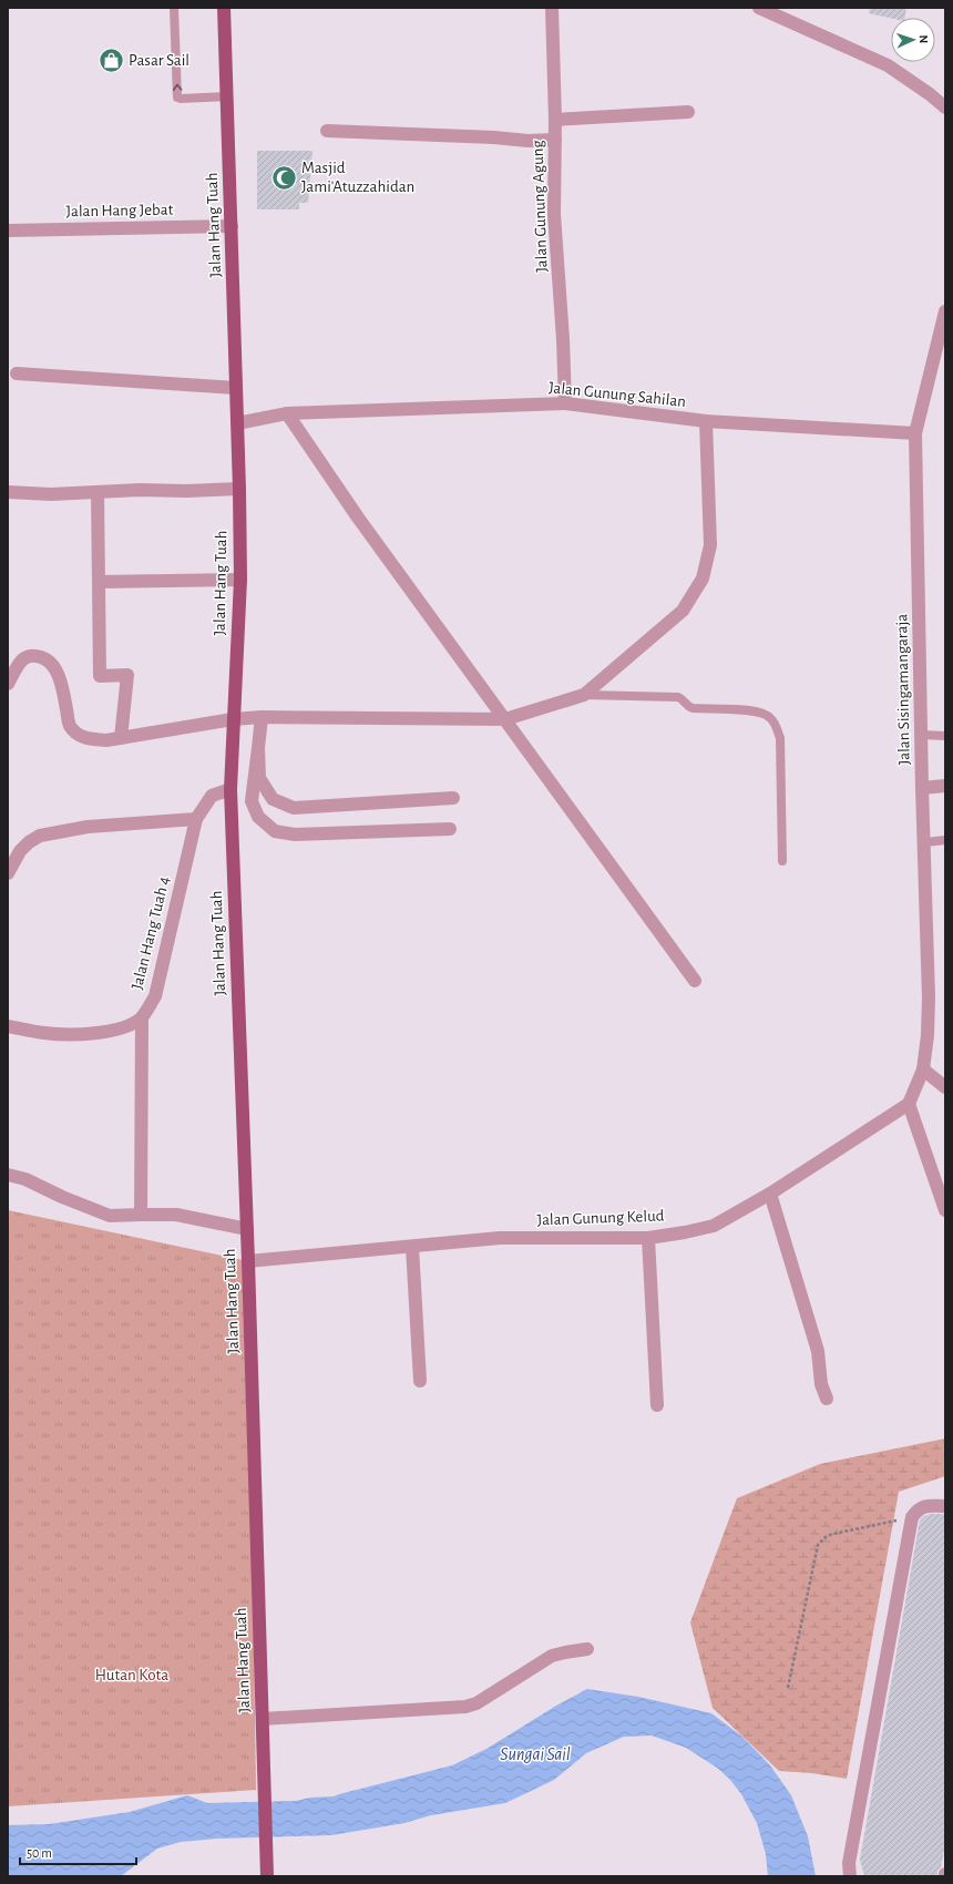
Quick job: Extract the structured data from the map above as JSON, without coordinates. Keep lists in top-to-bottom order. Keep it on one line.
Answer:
{"streets":{"main road":["Jalan Hang Tuah"],"street":["Jalan Gunung Agung","Jalan Hang Jebat","Jalan Gunung Sahilan","Jalan Sisingamangaraja","Jalan Hang Tuah 4","Jalan Gunung Kelud"]},"crossings":[["Jalan Gunung Agung","Jalan Gunung Sahilan"],["Jalan Hang Jebat","Jalan Hang Tuah"],["Jalan Hang Tuah","Jalan Gunung Sahilan"],["Jalan Hang Tuah","Jalan Hang Tuah 4"],["Jalan Hang Tuah","Jalan Gunung Kelud"],["Jalan Gunung Sahilan","Jalan Sisingamangaraja"]],"water":["Sungai Sail"],"parks":["Hutan Kota"],"places":{"shop":["Pasar Sail"],"mosque":["Masjid Jami'Atuzzahidan"]},"scale_bar":"50 m","north":"right"}
